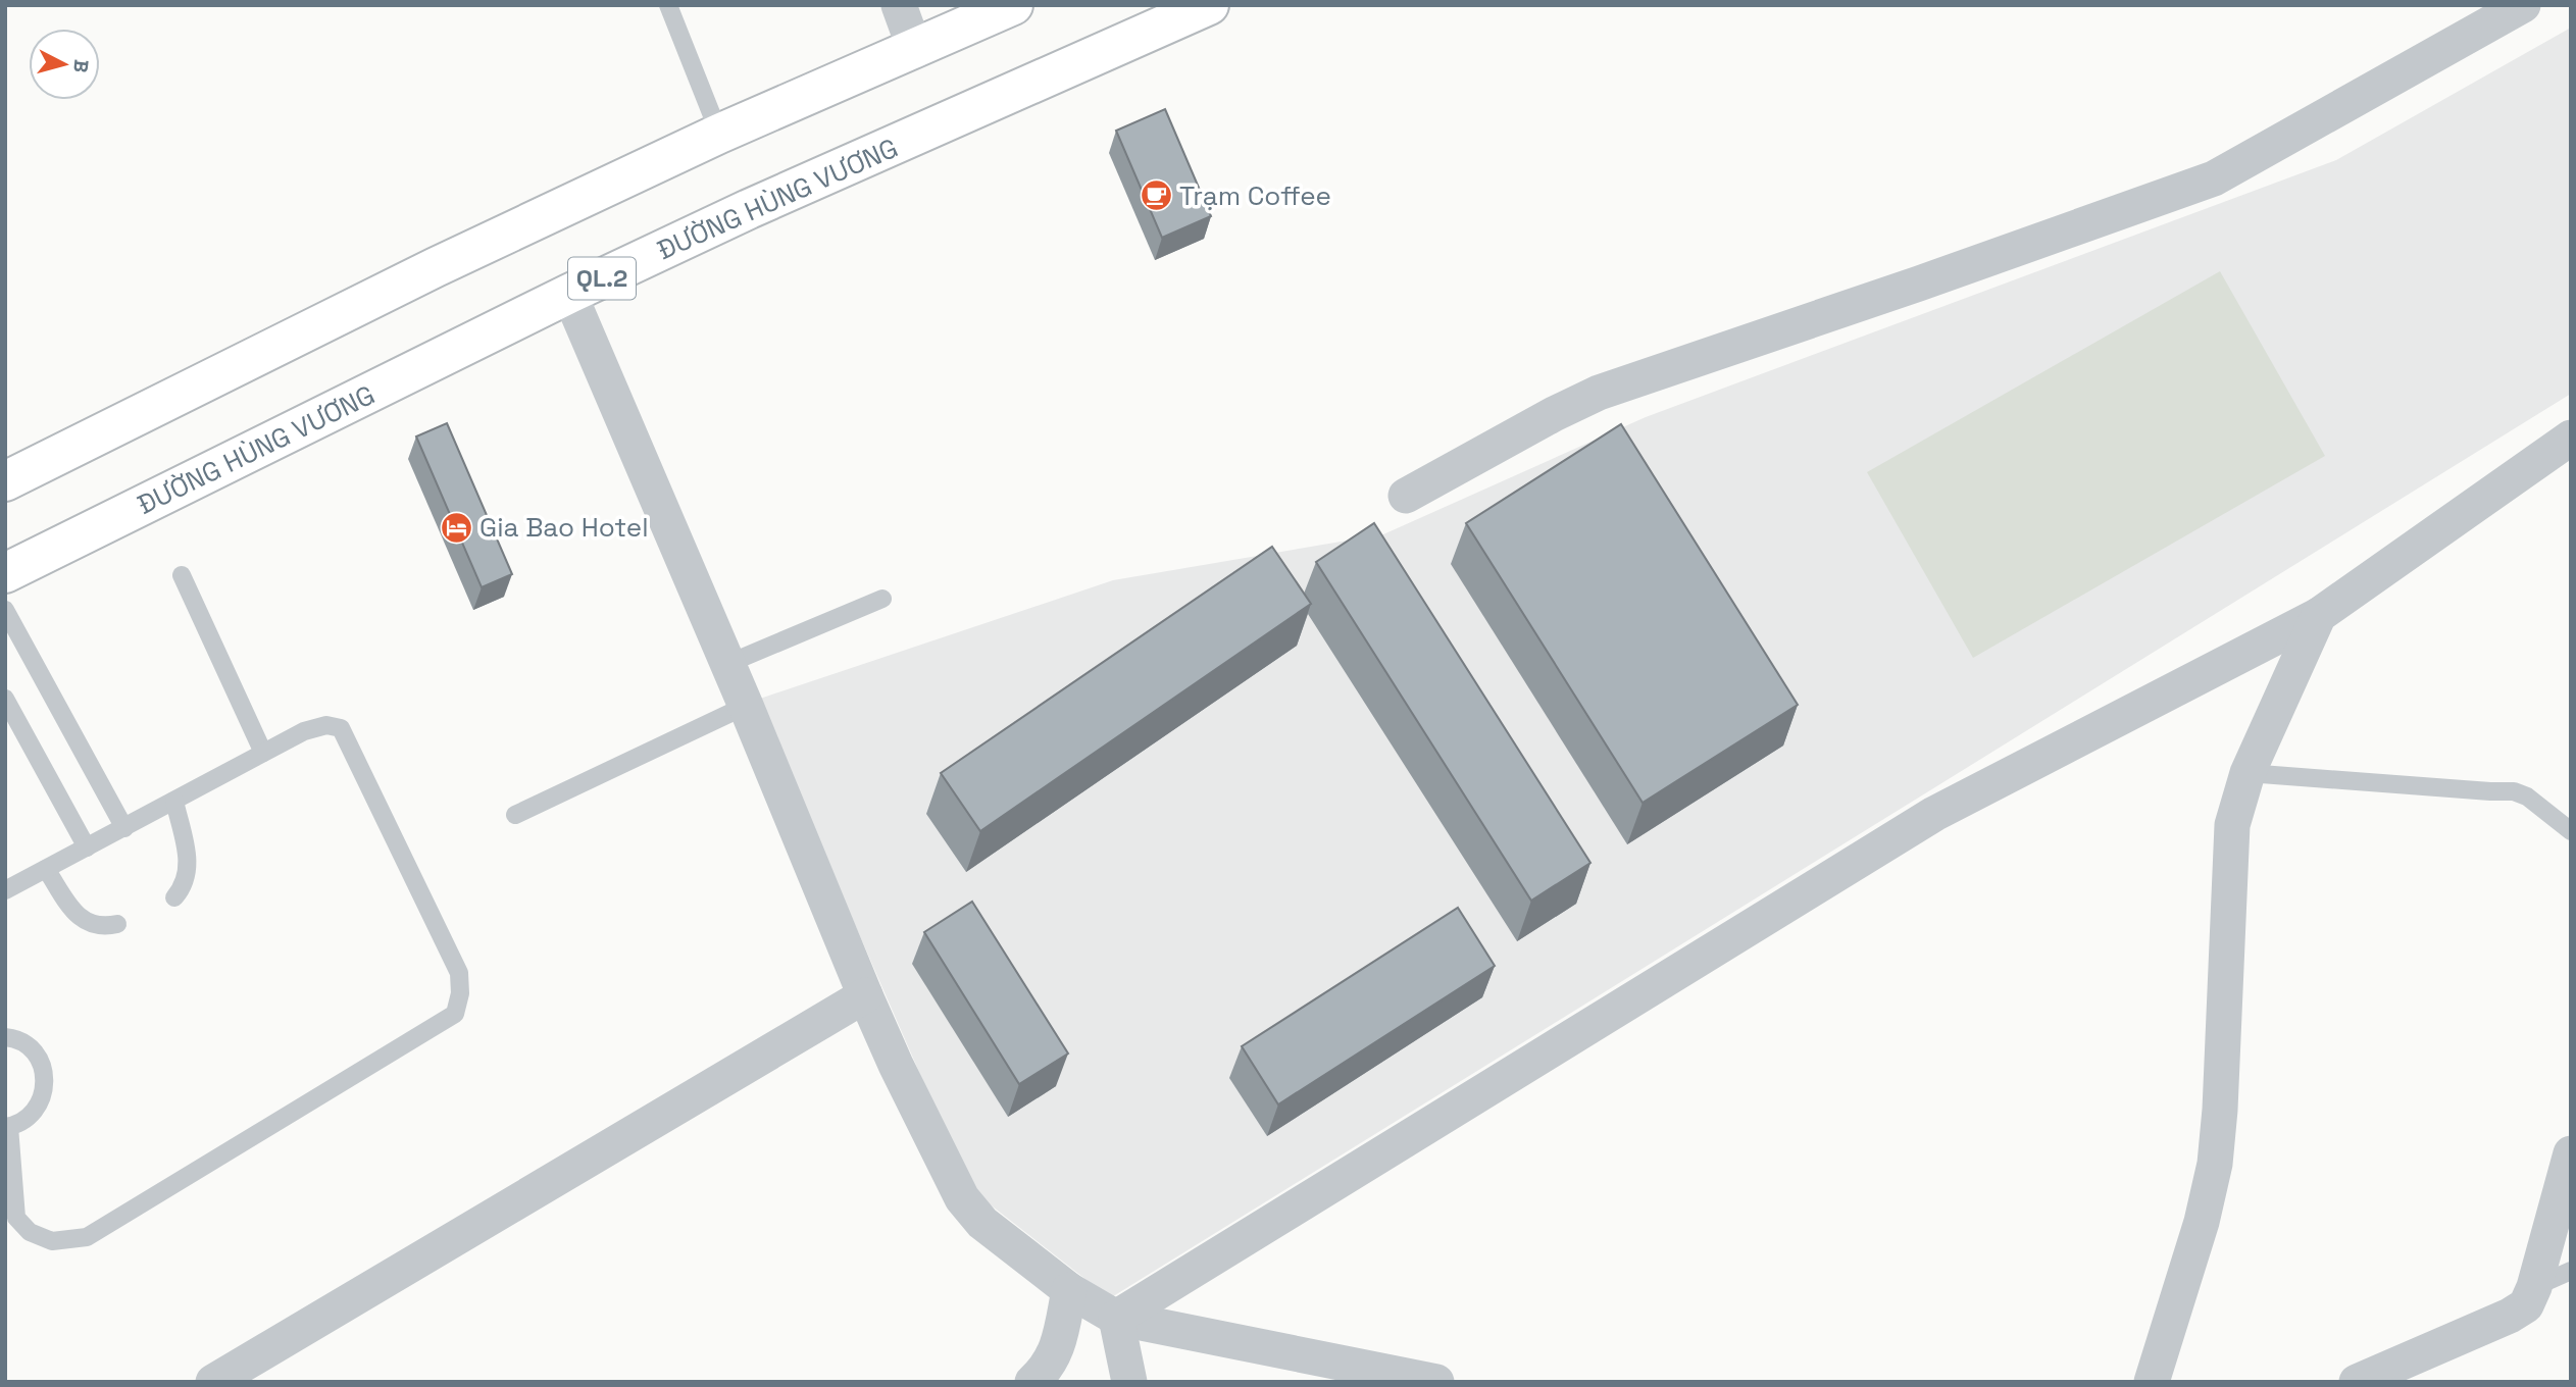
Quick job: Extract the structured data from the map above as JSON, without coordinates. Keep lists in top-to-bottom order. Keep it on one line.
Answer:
{"streets":{"highway":["ĐƯỜNG HÙNG VƯƠNG","QL.2"]},"places":{"cafe":["Trạm Coffee"],"hotel":["Gia Bao Hotel"]},"north":"right"}
